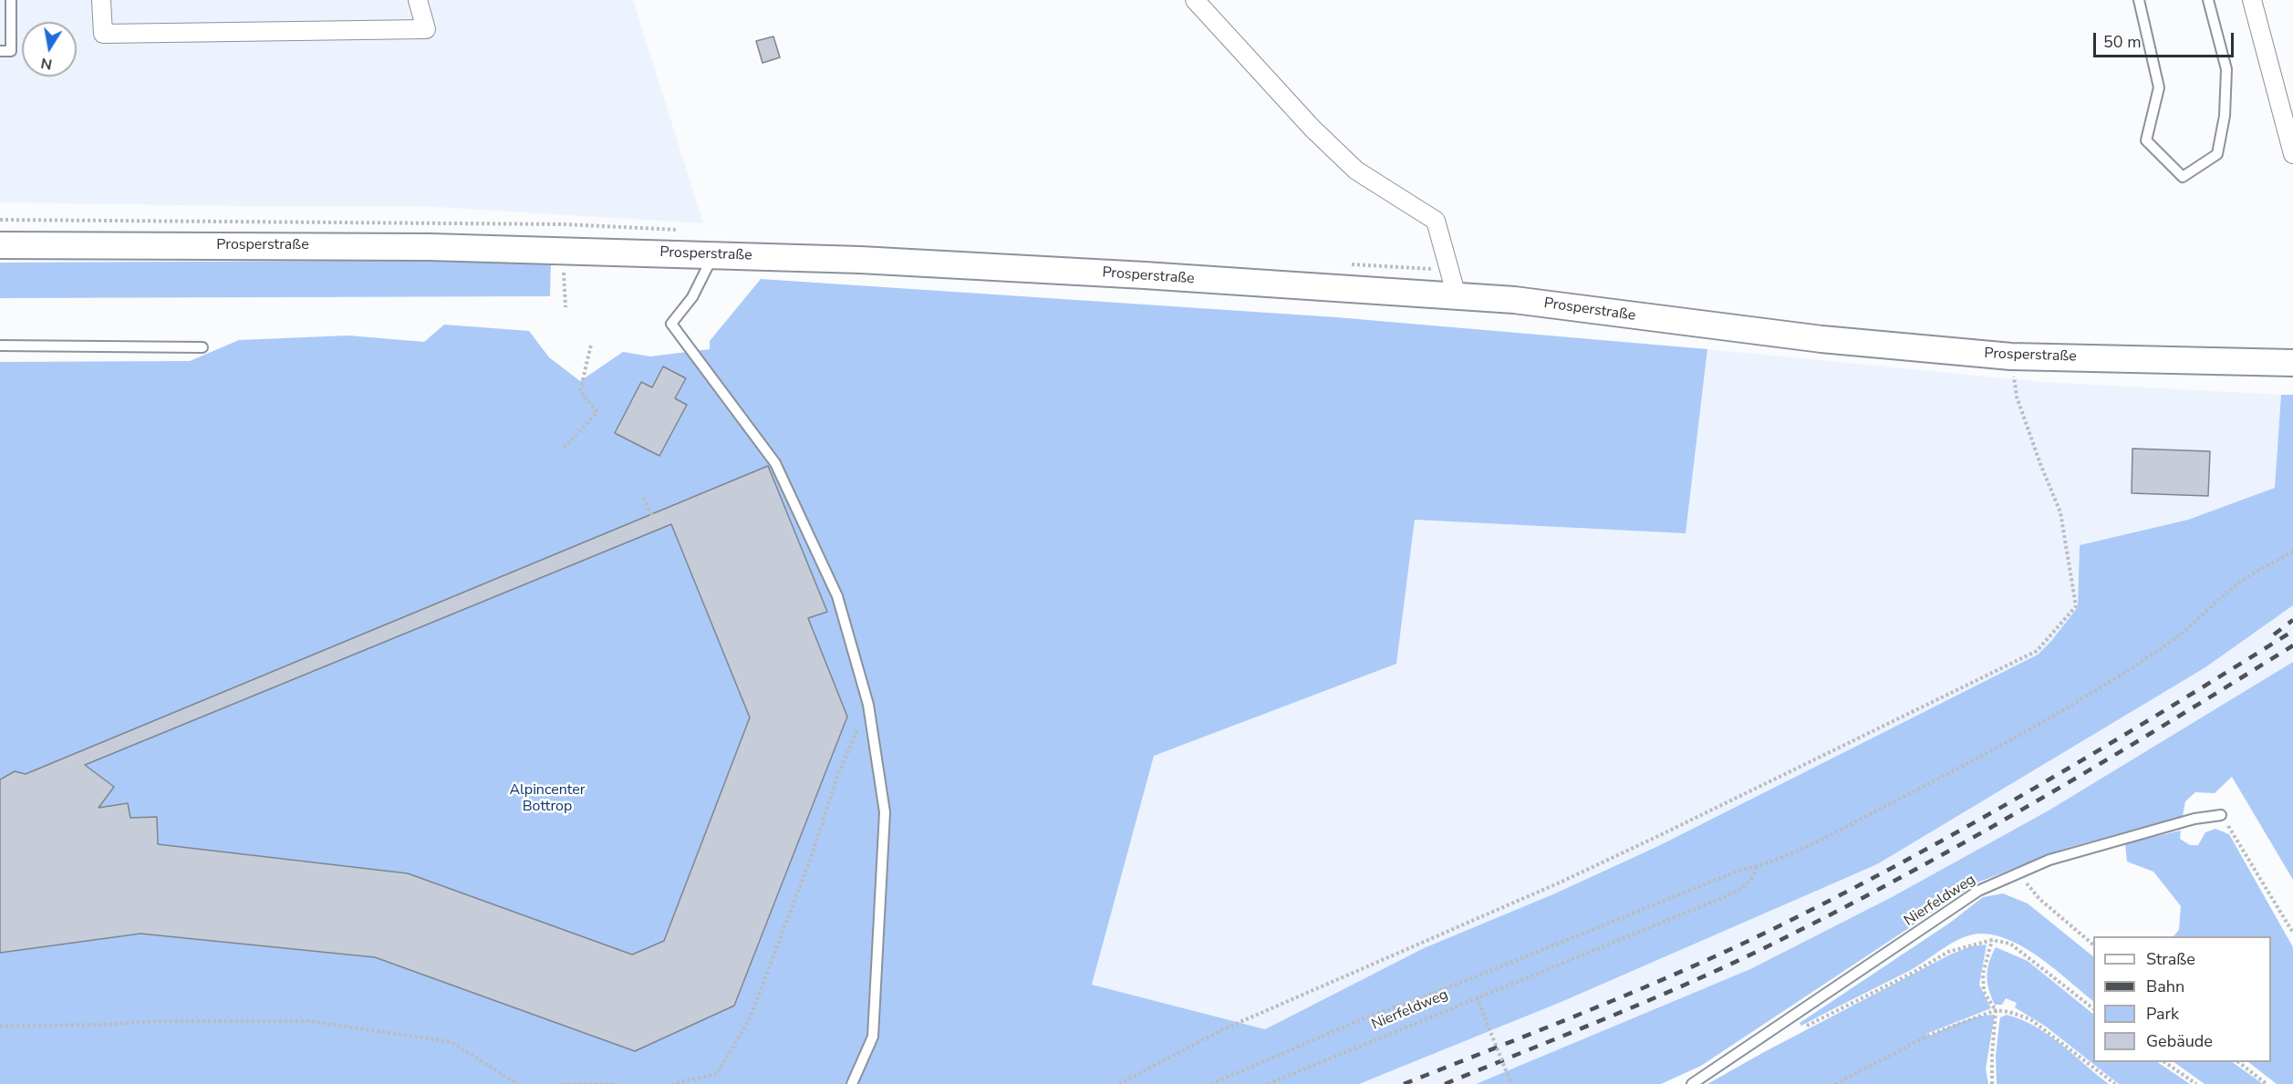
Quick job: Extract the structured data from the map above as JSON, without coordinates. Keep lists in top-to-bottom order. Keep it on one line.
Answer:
{"streets":{"main road":["Prosperstraße"],"lane":["Nierfeldweg"]},"parks":["Alpincenter Bottrop"],"legend":["Straße","Bahn","Park","Gebäude"],"scale_bar":"50 m","north":"bottom"}
